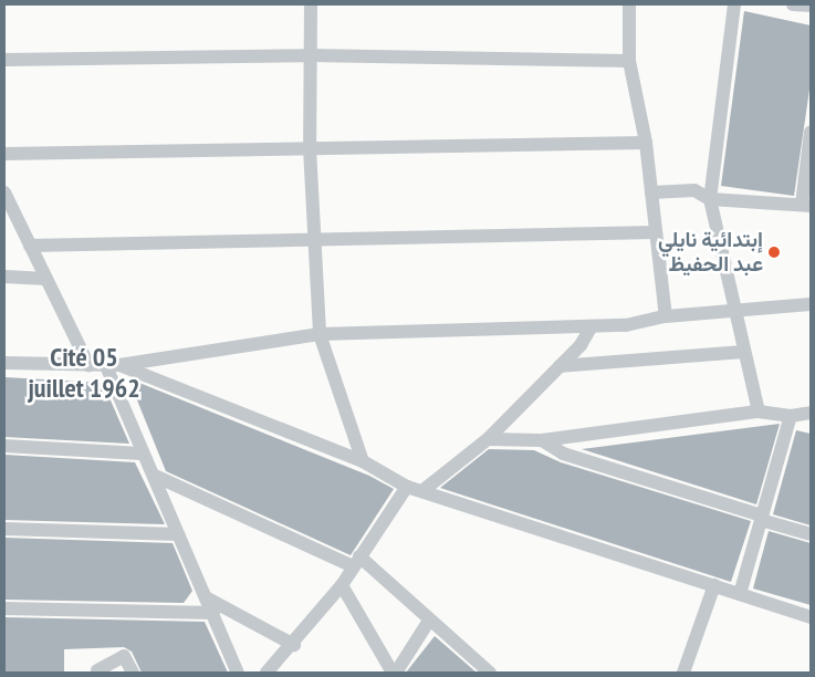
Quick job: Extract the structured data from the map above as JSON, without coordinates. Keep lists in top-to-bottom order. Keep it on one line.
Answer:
{"districts":["Cité 05 juillet 1962"],"places":["إبتدائية نايلي عبد الحفيظ"]}
